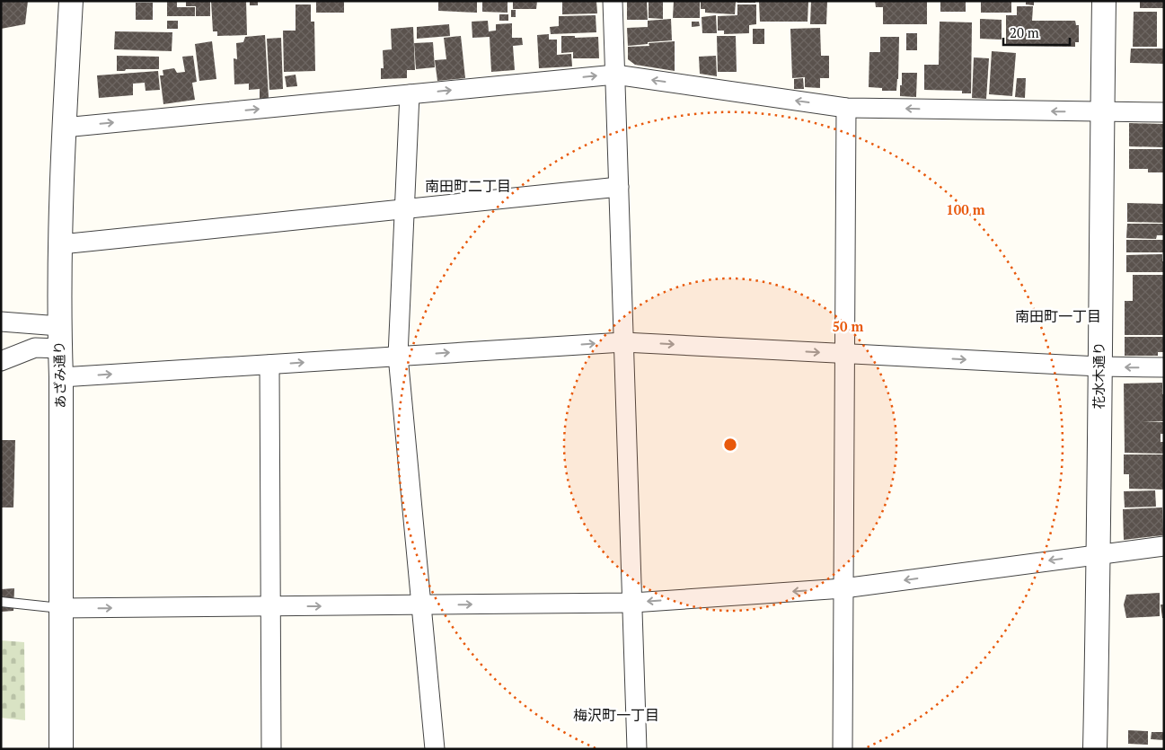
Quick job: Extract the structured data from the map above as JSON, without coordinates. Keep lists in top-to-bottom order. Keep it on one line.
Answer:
{"streets":{"street":["あざみ通り","花水木通り"]},"districts":["南田町二丁目","南田町一丁目","梅沢町一丁目"],"scale_bar":"20 m","rings":["100 m","50 m"]}
